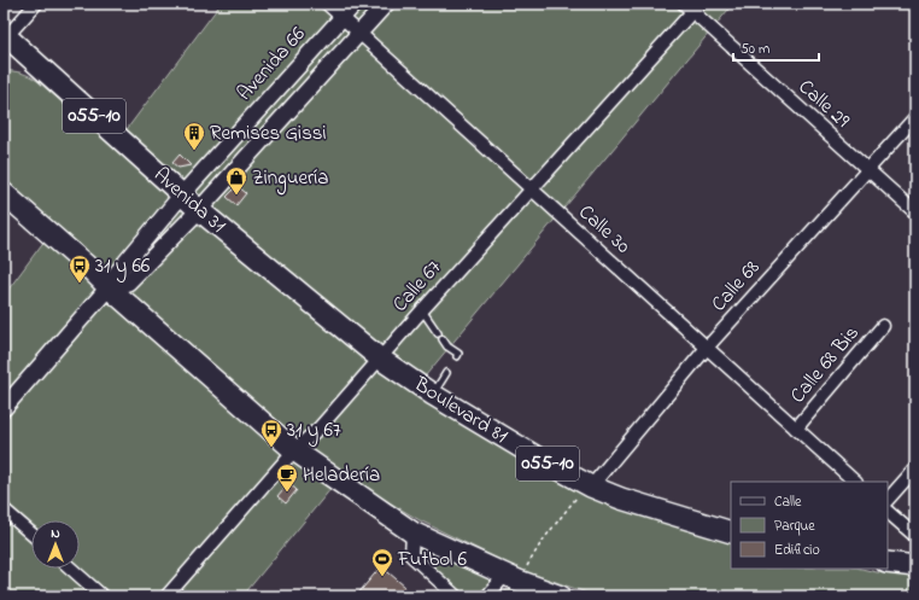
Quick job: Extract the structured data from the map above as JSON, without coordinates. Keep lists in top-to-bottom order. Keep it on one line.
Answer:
{"streets":{"highway":["055-10","Avenida 31","Boulevard 81"],"main road":["Avenida 66"],"street":["Calle 29","Calle 30","Calle 67","Calle 68","Calle 68 Bis"]},"crossings":[["Avenida 66","Avenida 31"],["Avenida 66","Calle 30"],["Calle 29","Calle 67"],["Calle 29","Calle 68"],["Avenida 31","Calle 67"],["Avenida 31","Boulevard 81"],["Calle 30","Calle 67"],["Calle 30","Calle 68"],["Calle 30","Calle 68 Bis"],["Calle 67","Boulevard 81"],["Calle 68","Boulevard 81"]],"places":{"building":["Remises Gissi"],"shop":["Zinguería"],"bus stop":["31 y 66","31 y 67"],"cafe":["Heladería"],"sports":["Futbol 6"]},"legend":["Calle","Parque","Edificio"],"scale_bar":"50 m","north":"top"}
